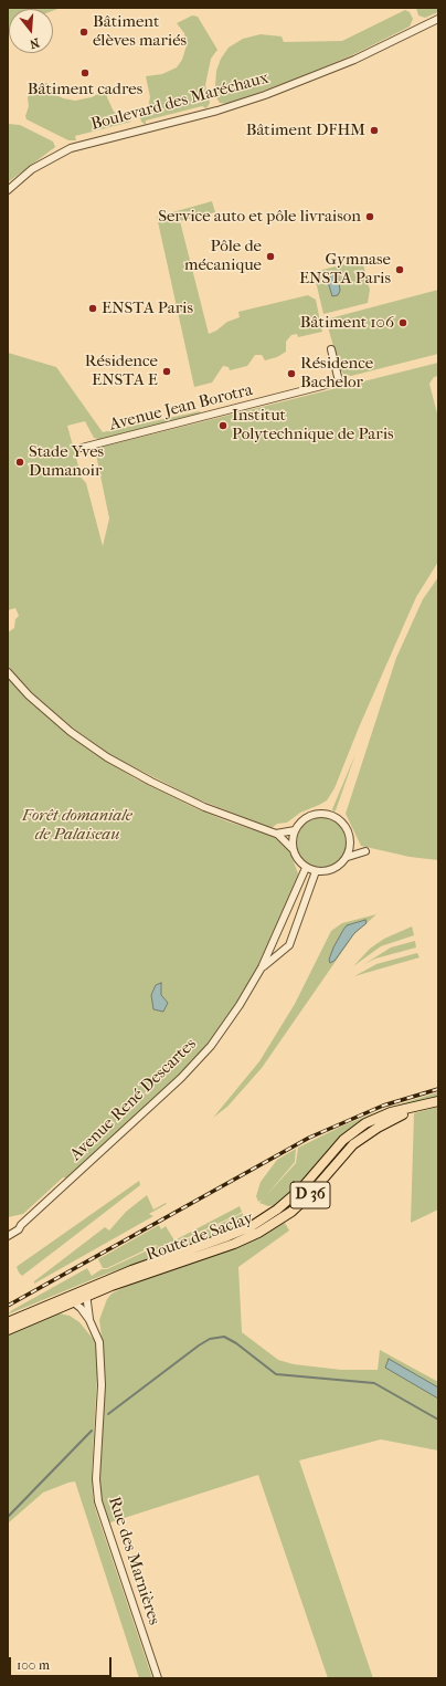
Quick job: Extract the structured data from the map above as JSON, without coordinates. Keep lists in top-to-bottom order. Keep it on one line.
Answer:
{"streets":{"main road":["D 36","Route de Saclay"],"street":["Boulevard des Maréchaux","Avenue Jean Borotra","Avenue René Descartes","Rue des Marnières"]},"crossings":[["Route de Saclay","Rue des Marnières"]],"parks":["Forêt domaniale de Palaiseau"],"places":["Bâtiment élèves mariés","Bâtiment cadres","Bâtiment DFHM","Service auto et pôle livraison","Pôle de mécanique","Gymnase ENSTA Paris","ENSTA Paris","Bâtiment 106","Résidence ENSTA E","Résidence Bachelor","Institut Polytechnique de Paris","Stade Yves Dumanoir"],"scale_bar":"100 m","north":"bottom"}
